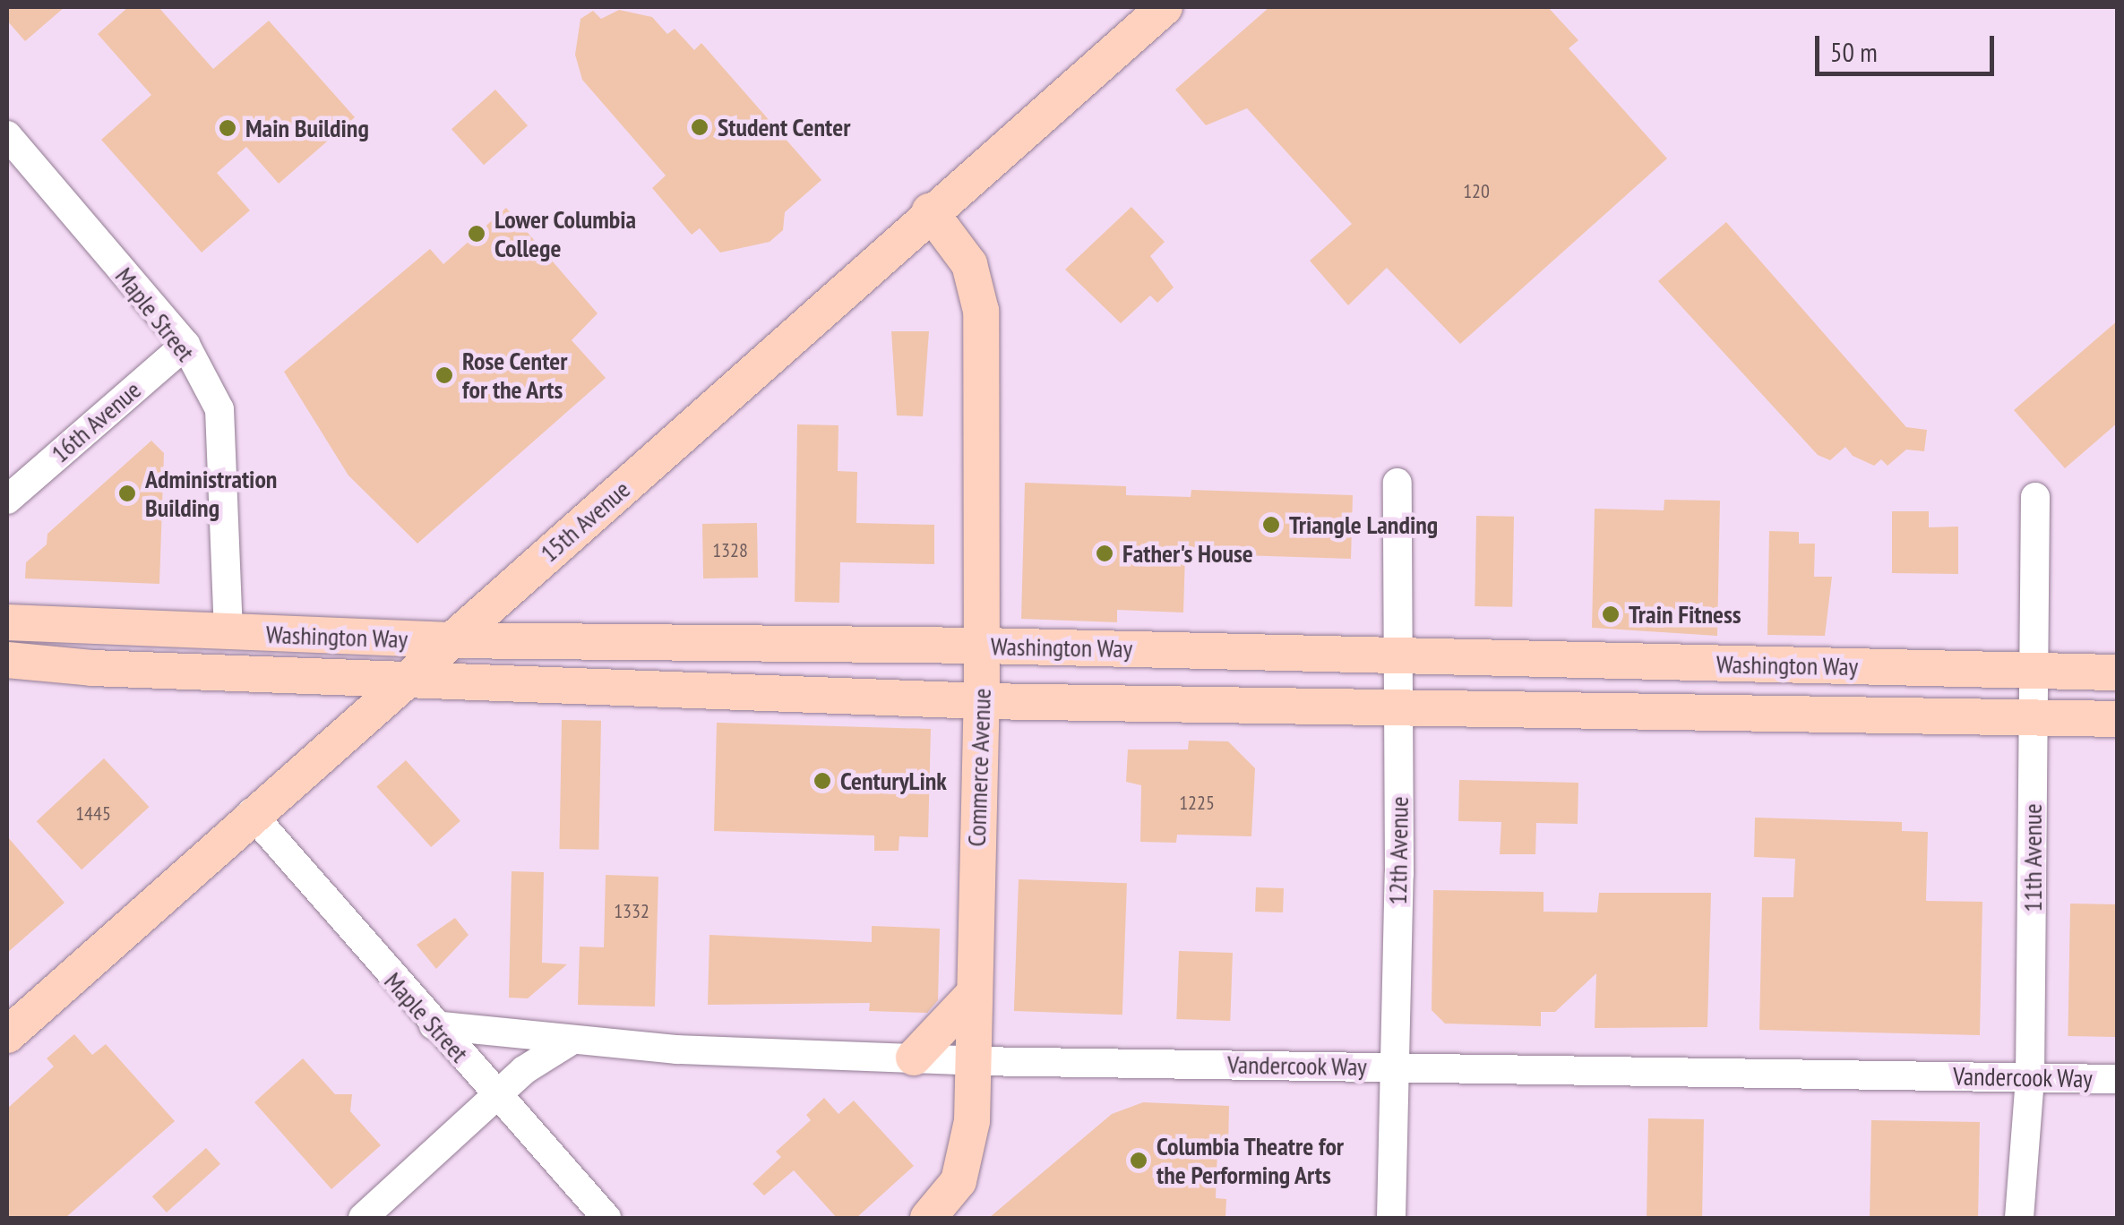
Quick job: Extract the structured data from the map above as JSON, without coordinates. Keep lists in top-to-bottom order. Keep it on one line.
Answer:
{"streets":{"main road":["15th Avenue","Washington Way","Commerce Avenue"],"street":["Maple Street","16th Avenue","12th Avenue","11th Avenue","Vandercook Way"]},"crossings":[["Maple Street","16th Avenue"],["Maple Street","15th Avenue"],["Maple Street","Washington Way"],["Maple Street","Vandercook Way"],["15th Avenue","Washington Way"],["15th Avenue","Commerce Avenue"],["Washington Way","Commerce Avenue"],["Washington Way","12th Avenue"],["Washington Way","11th Avenue"],["Commerce Avenue","Vandercook Way"],["12th Avenue","Vandercook Way"],["11th Avenue","Vandercook Way"]],"places":["Student Center","Main Building","Lower Columbia College","Rose Center for the Arts","Administration Building","Triangle Landing","Father's House","Train Fitness","CenturyLink","Columbia Theatre for the Performing Arts"],"house_numbers":["120","1328","1225","1445","1332"],"scale_bar":"50 m"}
